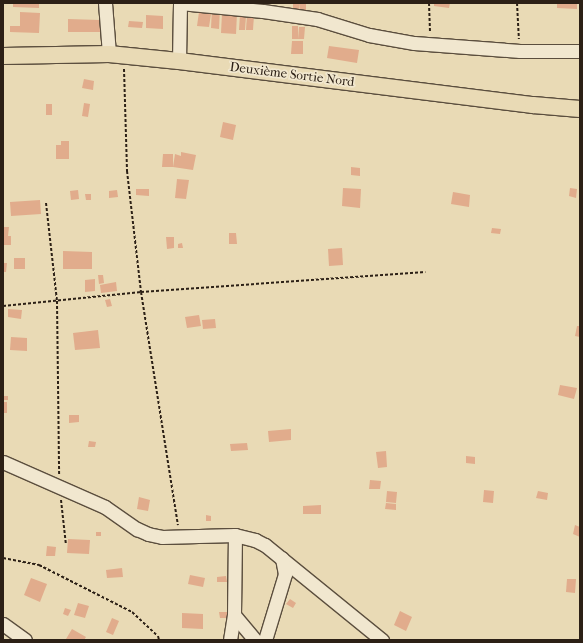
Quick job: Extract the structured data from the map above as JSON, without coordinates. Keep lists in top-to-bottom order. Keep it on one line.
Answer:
{"streets":{"main road":["Deuxième Sortie Nord"]}}
